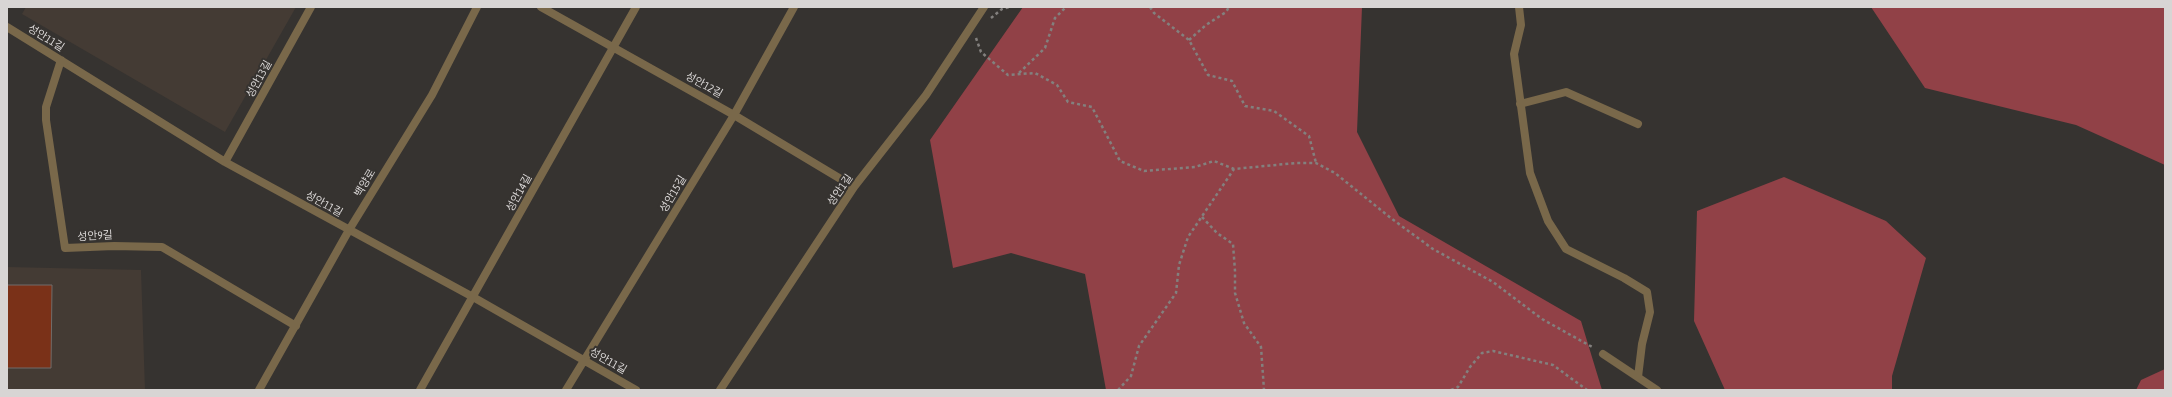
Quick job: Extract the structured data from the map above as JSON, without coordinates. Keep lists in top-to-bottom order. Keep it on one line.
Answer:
{"streets":{"street":["성안11길","성안13길","성안12길","백양로","성안1길","성안14길","성안15길","성안9길"]},"crossings":[["성안11길","성안13길"],["성안11길","백양로"],["성안11길","성안14길"],["성안11길","성안15길"],["성안11길","성안9길"],["성안12길","성안1길"],["성안12길","성안14길"],["성안12길","성안15길"],["백양로","성안9길"]]}
